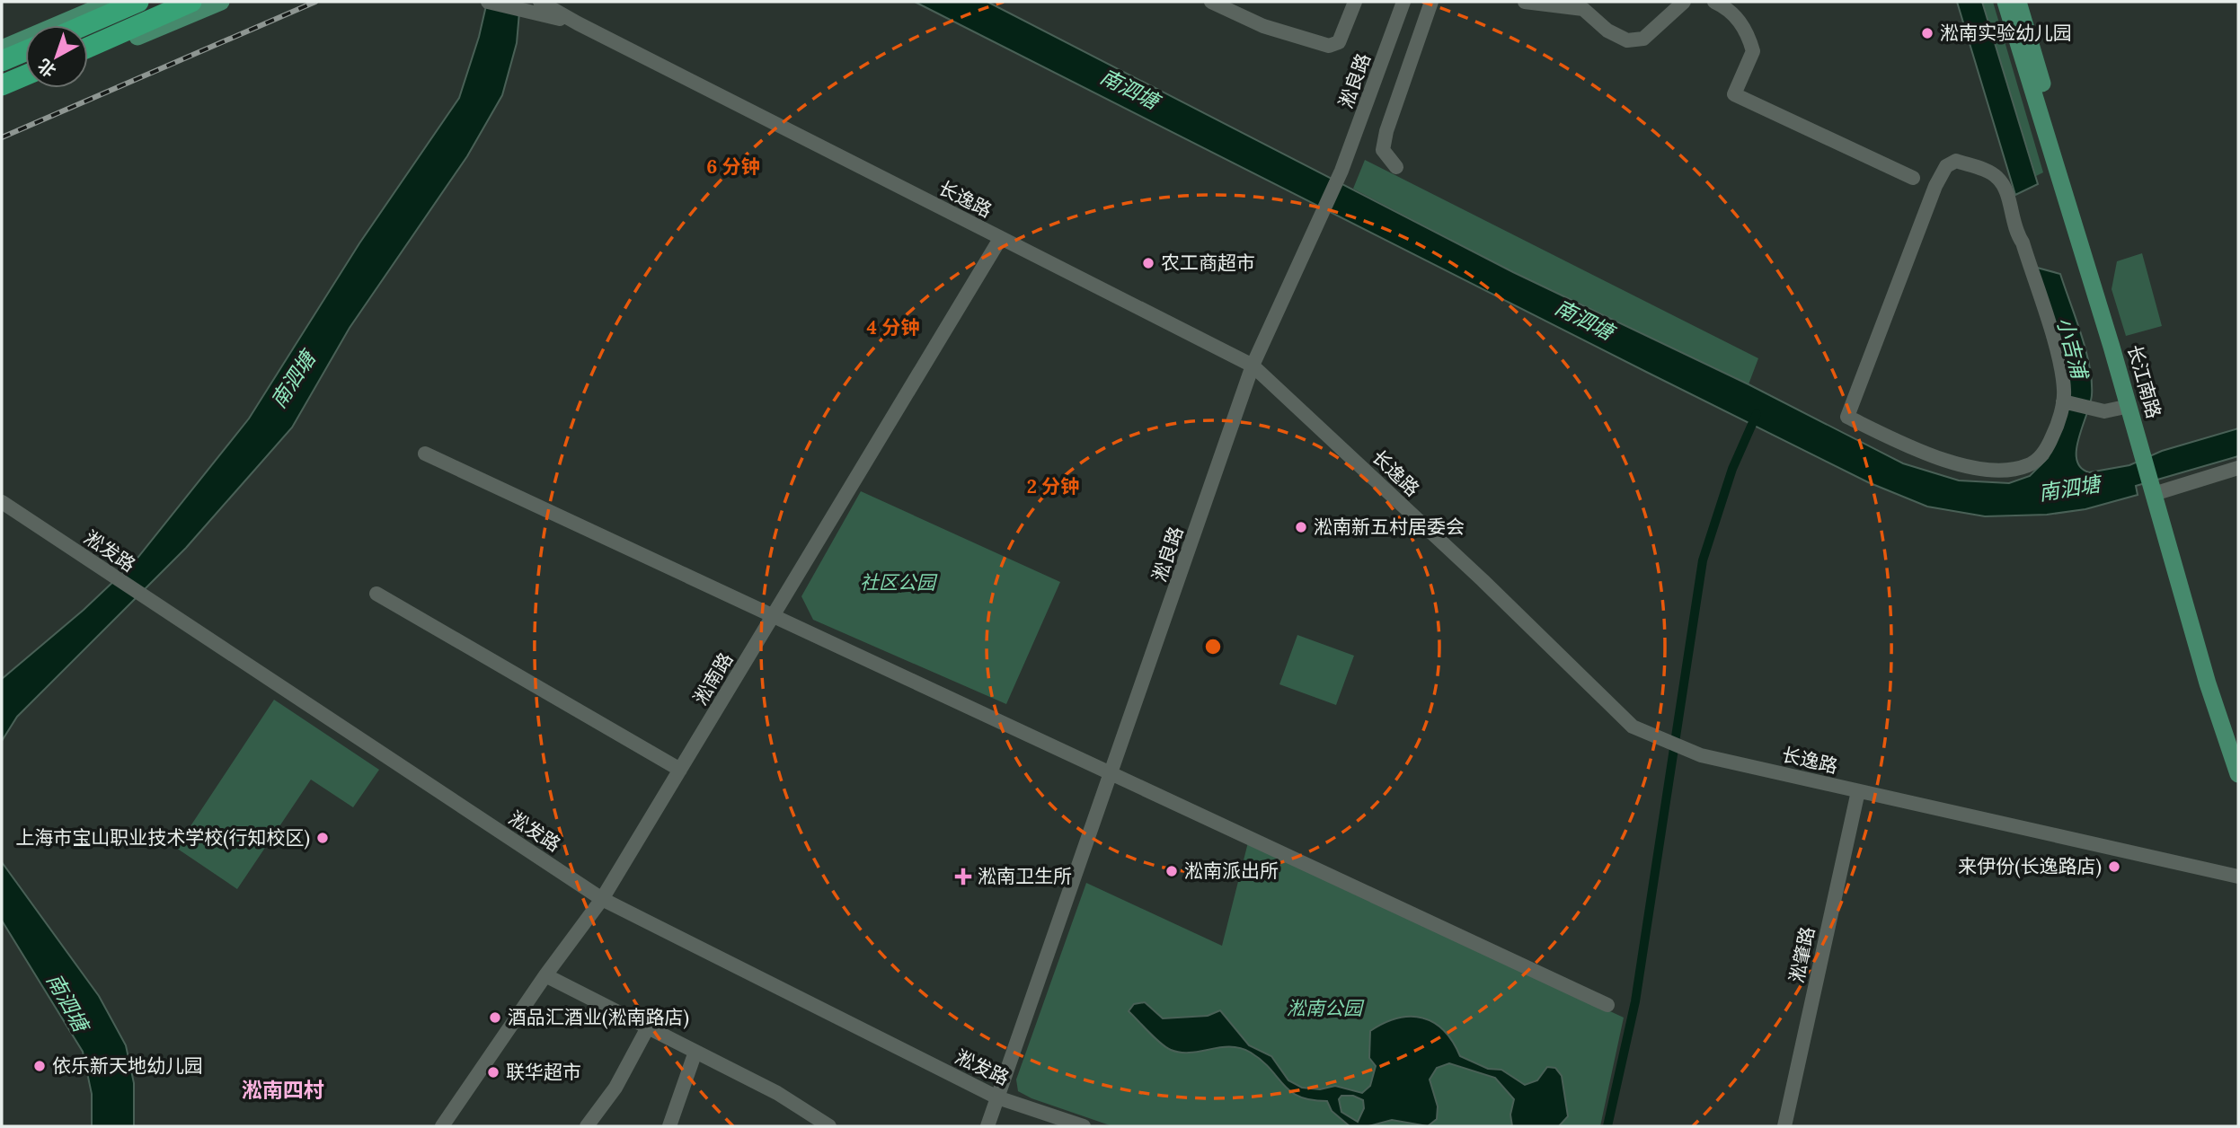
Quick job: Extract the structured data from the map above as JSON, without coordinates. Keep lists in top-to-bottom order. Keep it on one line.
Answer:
{"streets":{"main road":["长江南路"],"street":["淞良路","长逸路","淞发路","淞南路","淞肇路"]},"crossings":[["淞良路","长逸路"],["淞良路","淞发路"],["长逸路","淞南路"],["长逸路","淞肇路"],["淞发路","淞南路"]],"districts":["淞南四村"],"water":["南泗塘","小吉浦"],"parks":["社区公园","淞南公园"],"places":{"other":["淞南实验幼儿园","农工商超市","淞南新五村居委会","上海市宝山职业技术学校(行知校区)","来伊份(长逸路店)","淞南派出所","酒品汇酒业(淞南路店)","依乐新天地幼儿园","联华超市"],"health":["淞南卫生所"]},"north":"bottom left","rings":["6 分钟","4 分钟","2 分钟"]}
